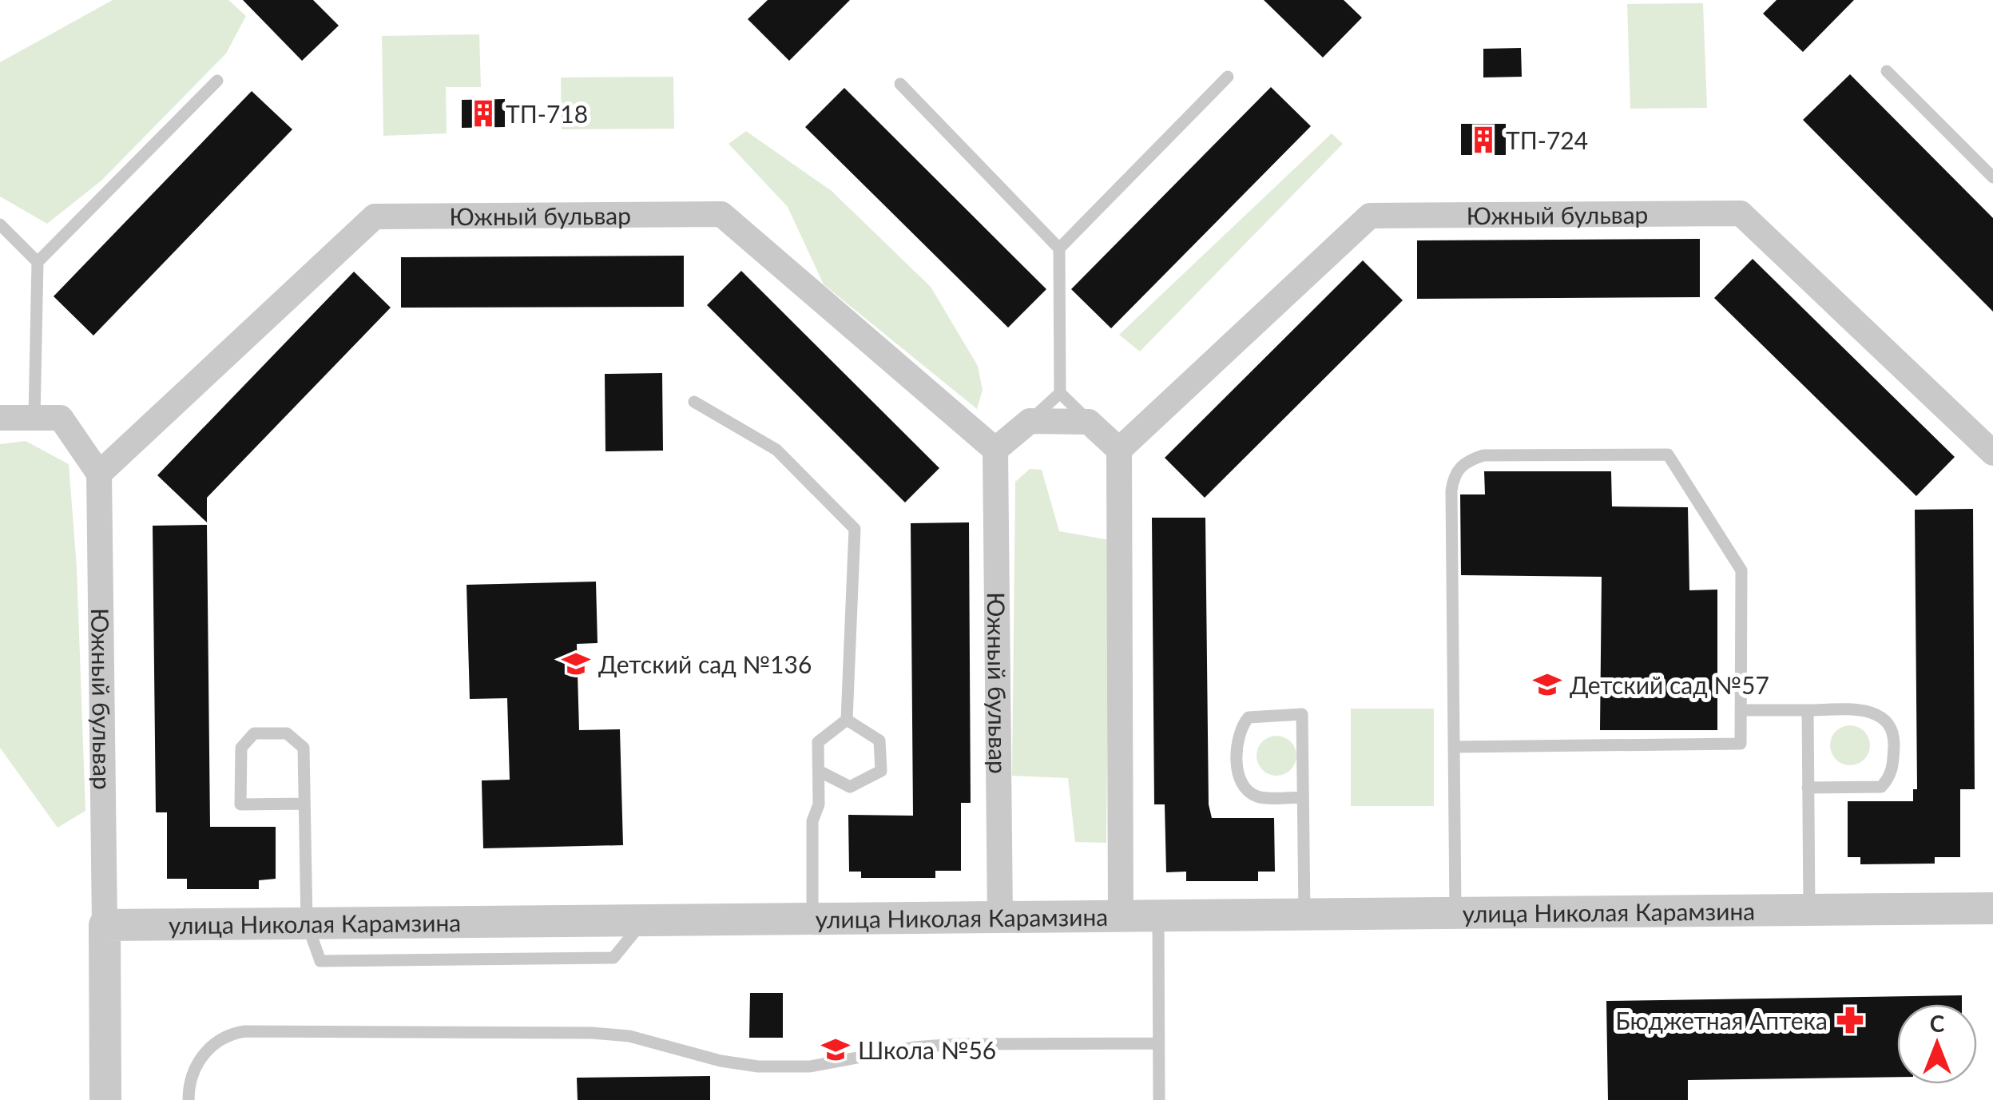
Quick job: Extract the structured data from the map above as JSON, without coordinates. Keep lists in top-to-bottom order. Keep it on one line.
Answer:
{"streets":{"street":["Южный бульвар","улица Николая Карамзина"]},"crossings":[["Южный бульвар","улица Николая Карамзина"]],"places":{"building":["ТП-718","ТП-724"],"school or university":["Детский сад №136","Детский сад №57","Школа №56"],"pharmacy":["Бюджетная Аптека"]},"north":"top"}
